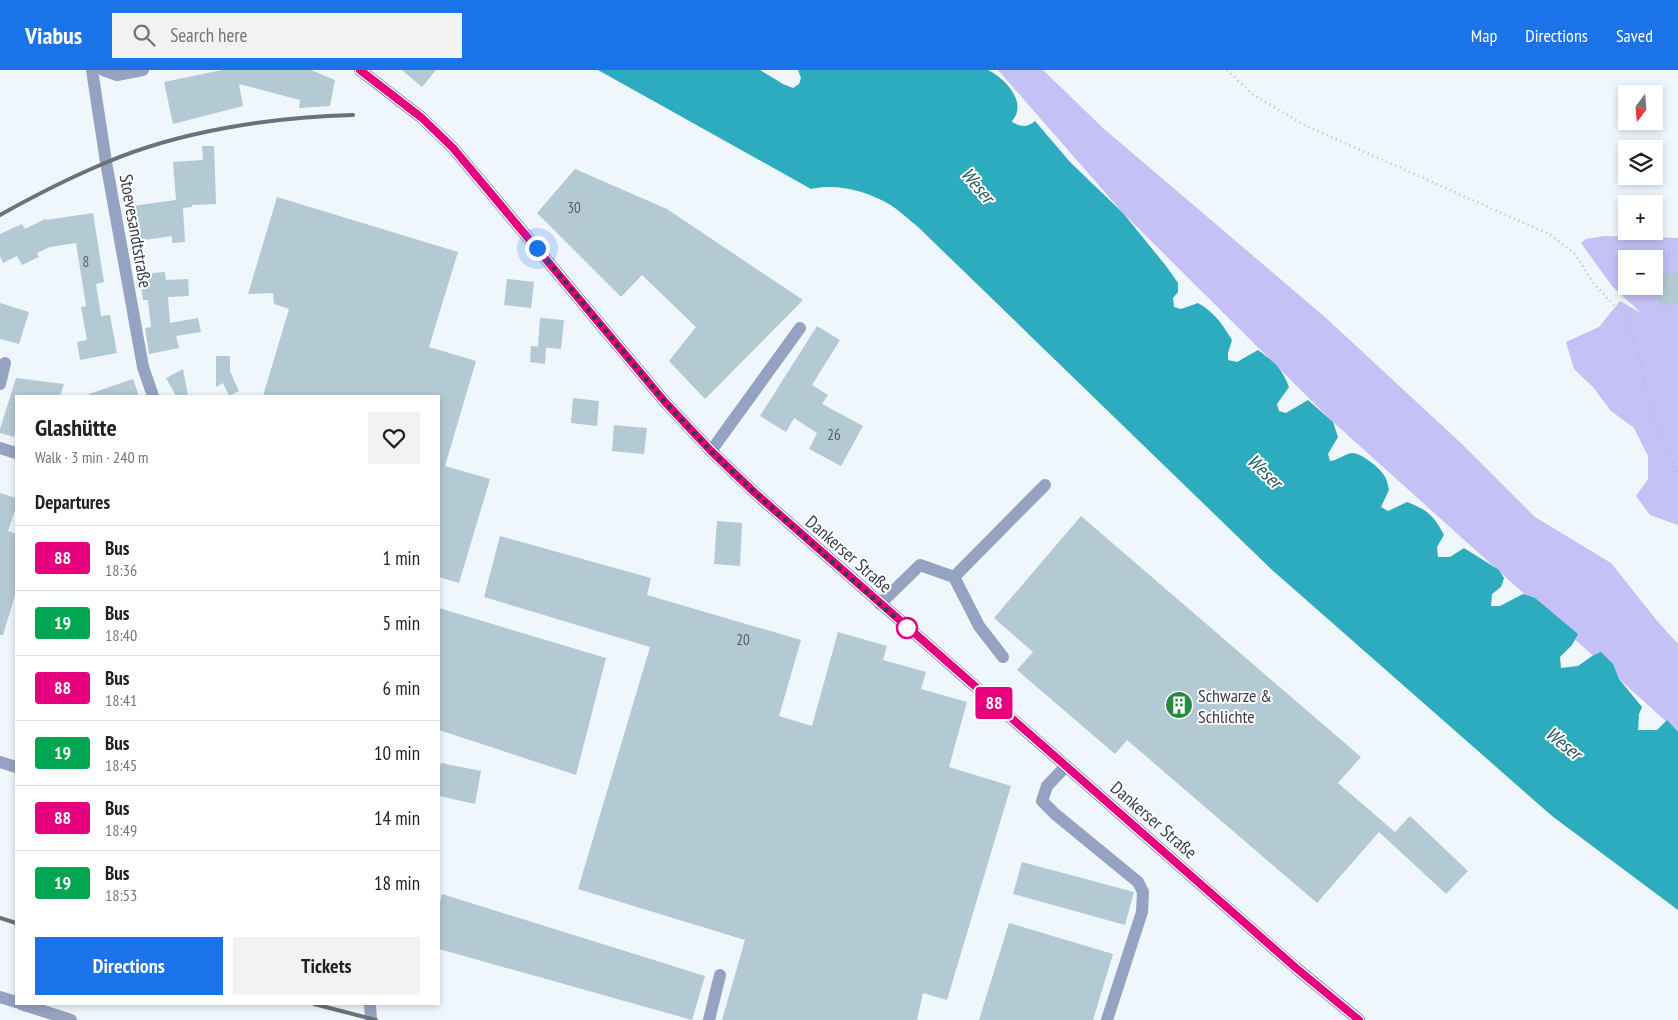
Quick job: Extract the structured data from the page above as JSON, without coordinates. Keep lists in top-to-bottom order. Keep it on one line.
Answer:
{"streets":{"main road":["Dankerser Straße"],"street":["Stoevesandtstraße"]},"water":["Weser"],"places":{"building":["Schwarze & Schlichte"]},"lines":["bus line 88"],"house_numbers":["30","8","26","20"],"north":"bottom","page":{"header":"Viabus","search":"Search here","nav":["Map","Directions","Saved"],"on_map":"88","map_buttons":["+","−"],"heading":[["Glashütte","Walk · 3 min · 240 m"],"Departures"],"list":[{"mark":"88","name":"Bus","note":"18:36","value":"1 min"},{"mark":"19","name":"Bus","note":"18:40","value":"5 min"},{"mark":"88","name":"Bus","note":"18:41","value":"6 min"},{"mark":"19","name":"Bus","note":"18:45","value":"10 min"},{"mark":"88","name":"Bus","note":"18:49","value":"14 min"},{"mark":"19","name":"Bus","note":"18:53","value":"18 min"}],"buttons":["Directions","Tickets"]}}
